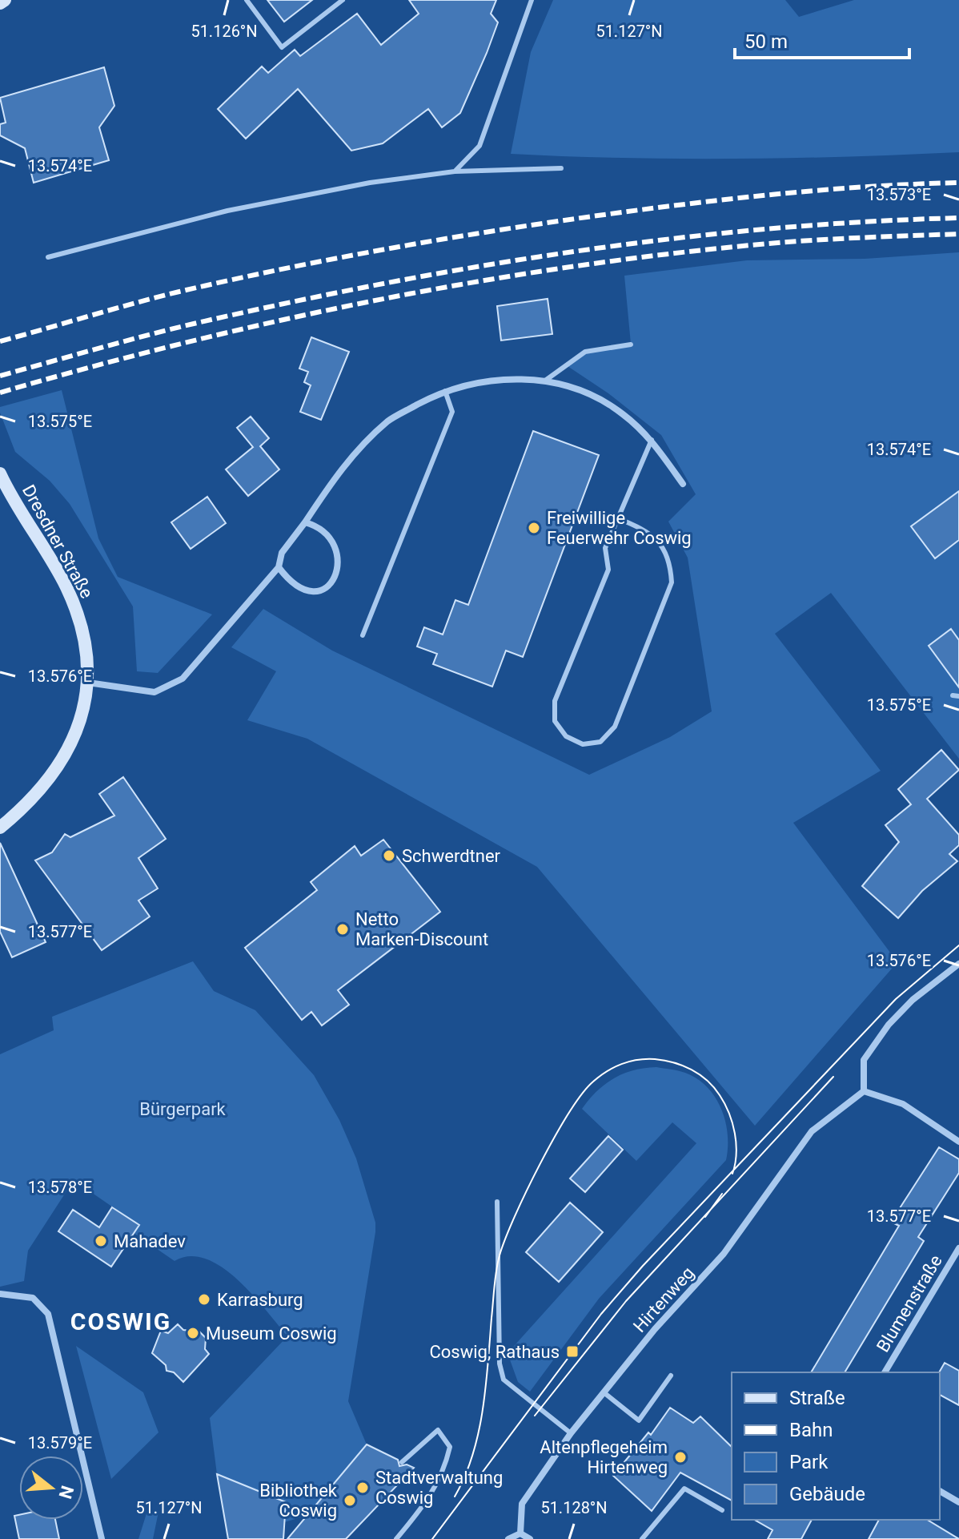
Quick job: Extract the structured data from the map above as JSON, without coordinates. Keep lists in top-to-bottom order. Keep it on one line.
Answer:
{"streets":{"main road":["Dresdner Straße"],"street":["Hirtenweg","Blumenstraße"]},"districts":["COSWIG"],"parks":["Bürgerpark"],"places":{"other":["Freiwillige Feuerwehr Coswig","Schwerdtner","Netto Marken-Discount","Mahadev","Karrasburg","Museum Coswig","Altenpflegeheim Hirtenweg","Stadtverwaltung Coswig","Bibliothek Coswig"],"transit":["Coswig, Rathaus"]},"legend":["Straße","Bahn","Park","Gebäude"],"scale_bar":"50 m","north":"right","coordinates":["51.126°N","51.127°N","13.574°E","13.573°E","13.575°E","13.576°E","13.577°E","13.578°E","13.579°E","51.128°N"]}
